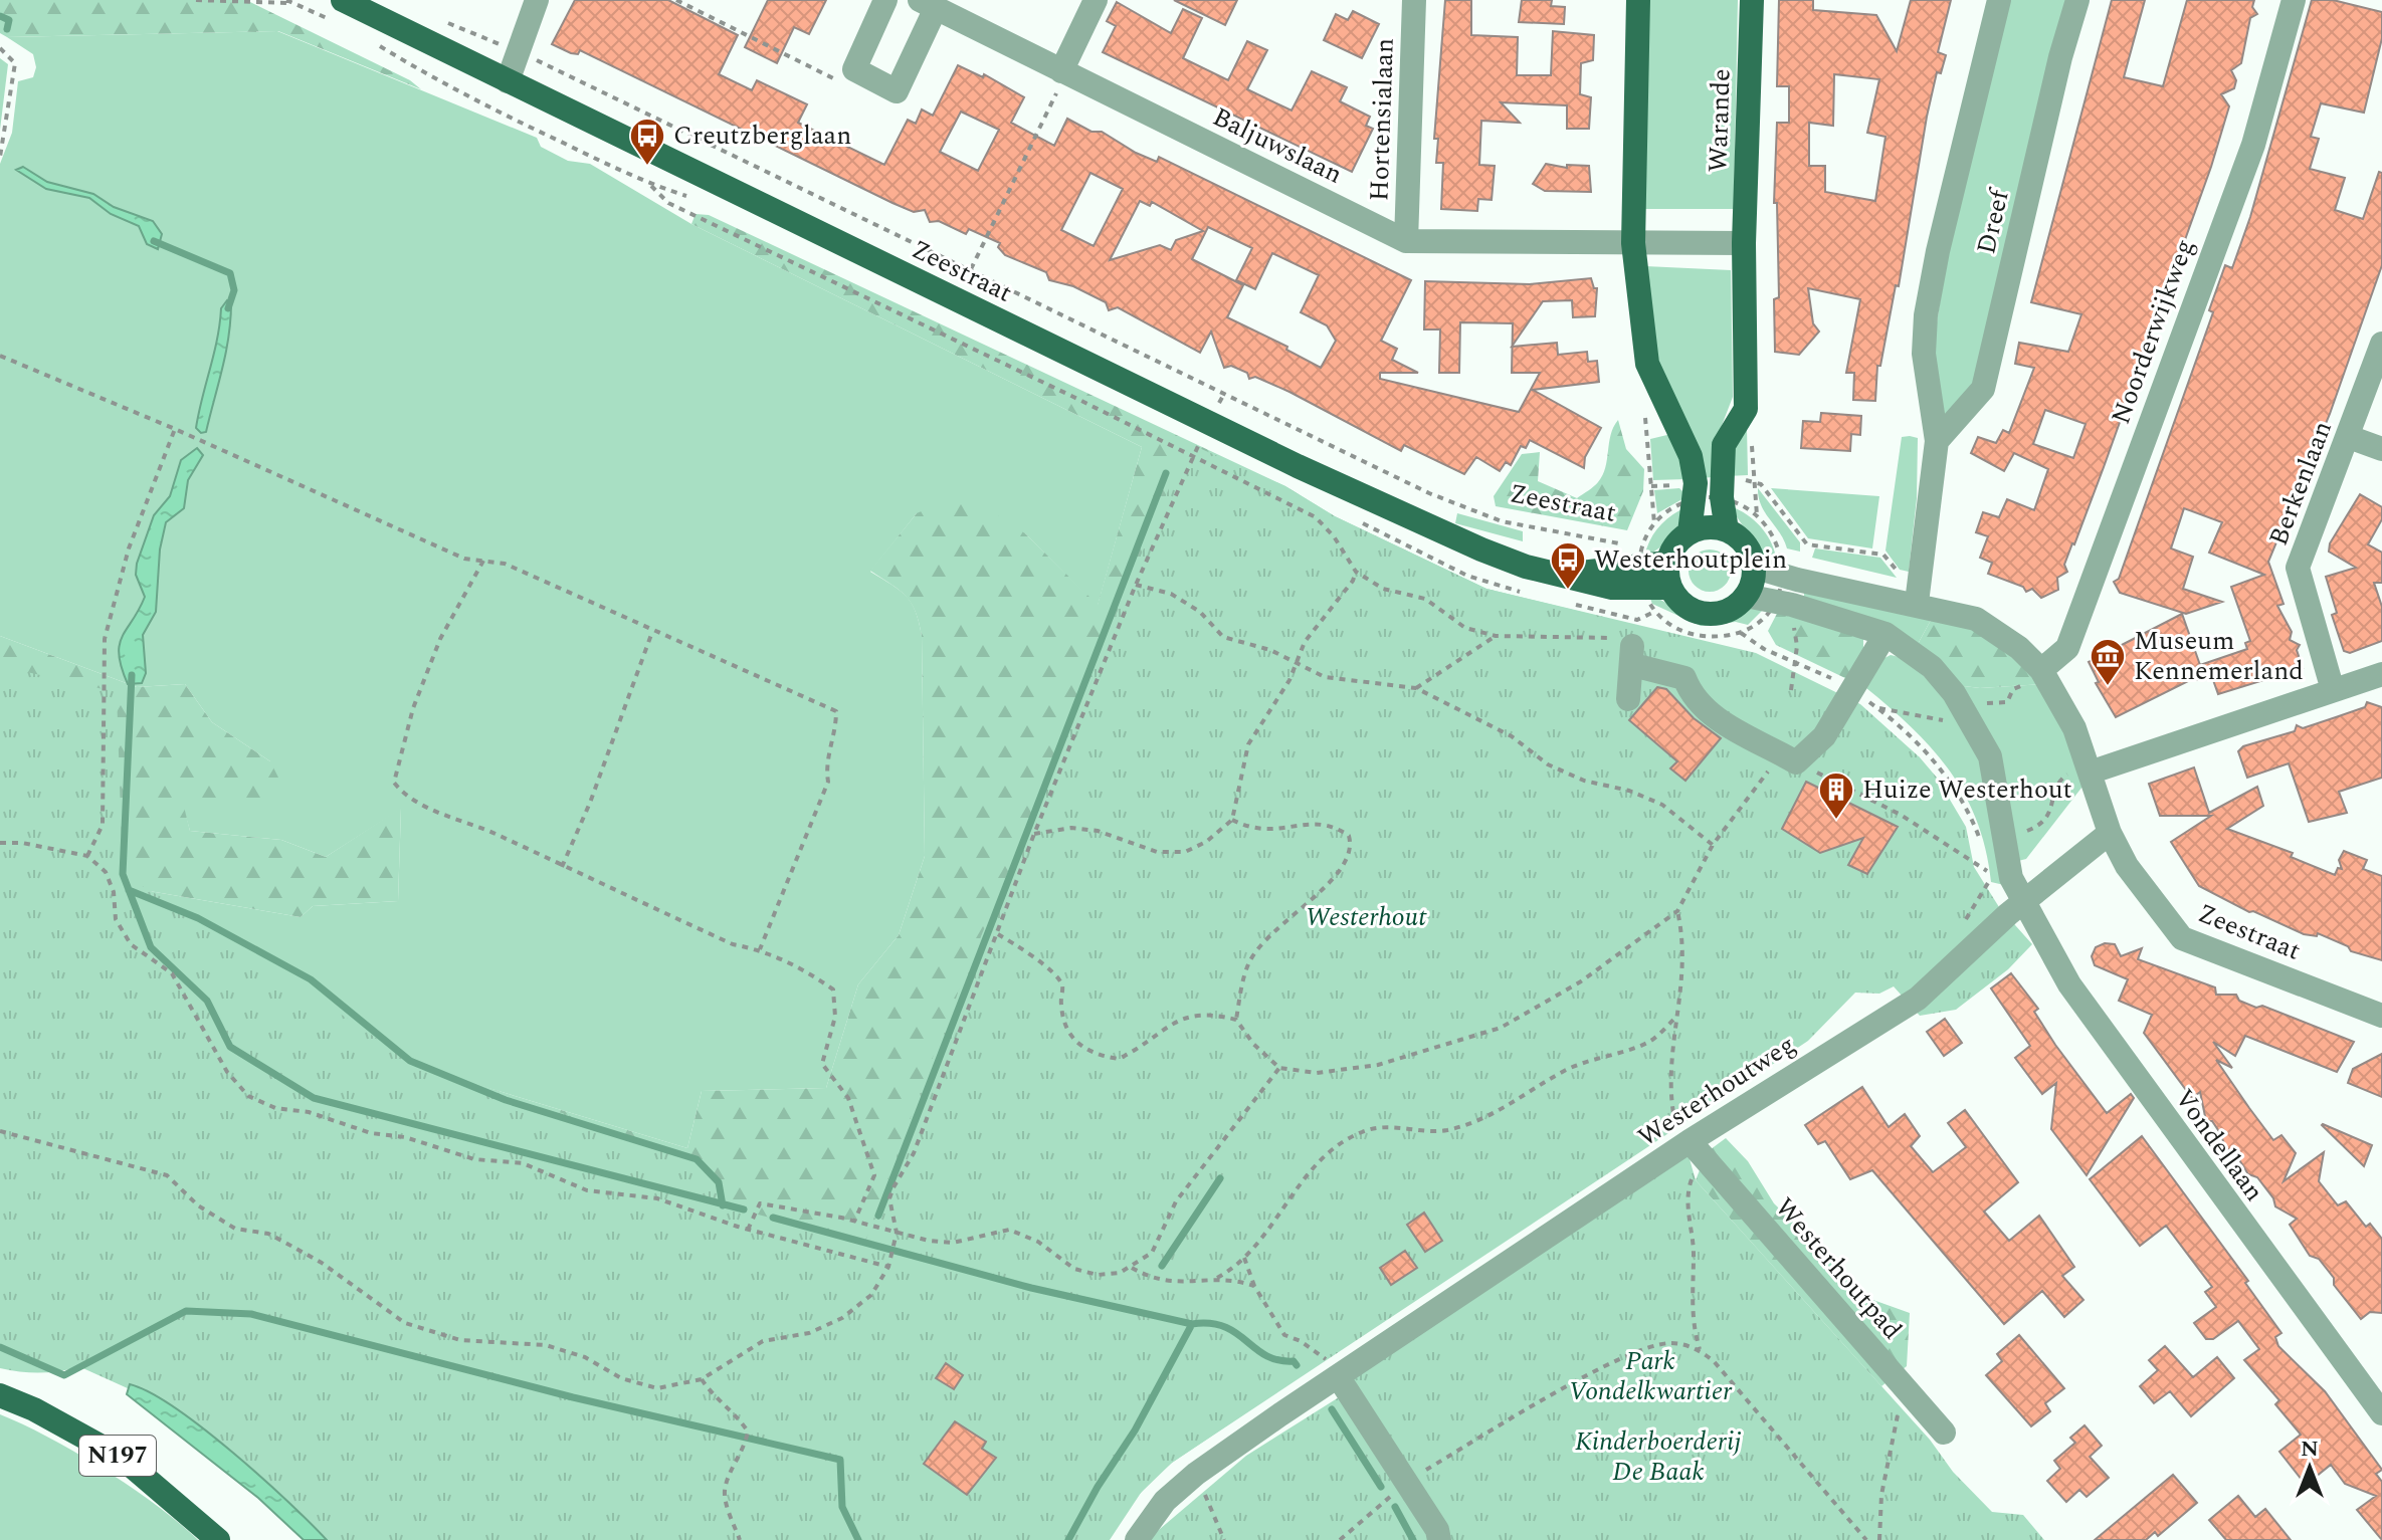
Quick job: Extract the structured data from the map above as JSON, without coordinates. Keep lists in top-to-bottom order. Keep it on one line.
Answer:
{"streets":{"main road":["Warande","Zeestraat","N197"],"street":["Hortensialaan","Baljuwslaan","Dreef","Noorderwijkweg","Berkenlaan","Westerhoutweg","Vondellaan","Westerhoutpad"]},"crossings":[["Hortensialaan","Baljuwslaan"],["Zeestraat","Westerhoutweg"],["Westerhoutweg","Vondellaan"],["Westerhoutweg","Westerhoutpad"]],"parks":["Westerhout","Park Vondelkwartier","Kinderboerderij De Baak"],"places":{"bus stop":["Creutzberglaan","Westerhoutplein"],"museum":["Museum Kennemerland"],"building":["Huize Westerhout"]},"north":"top"}
